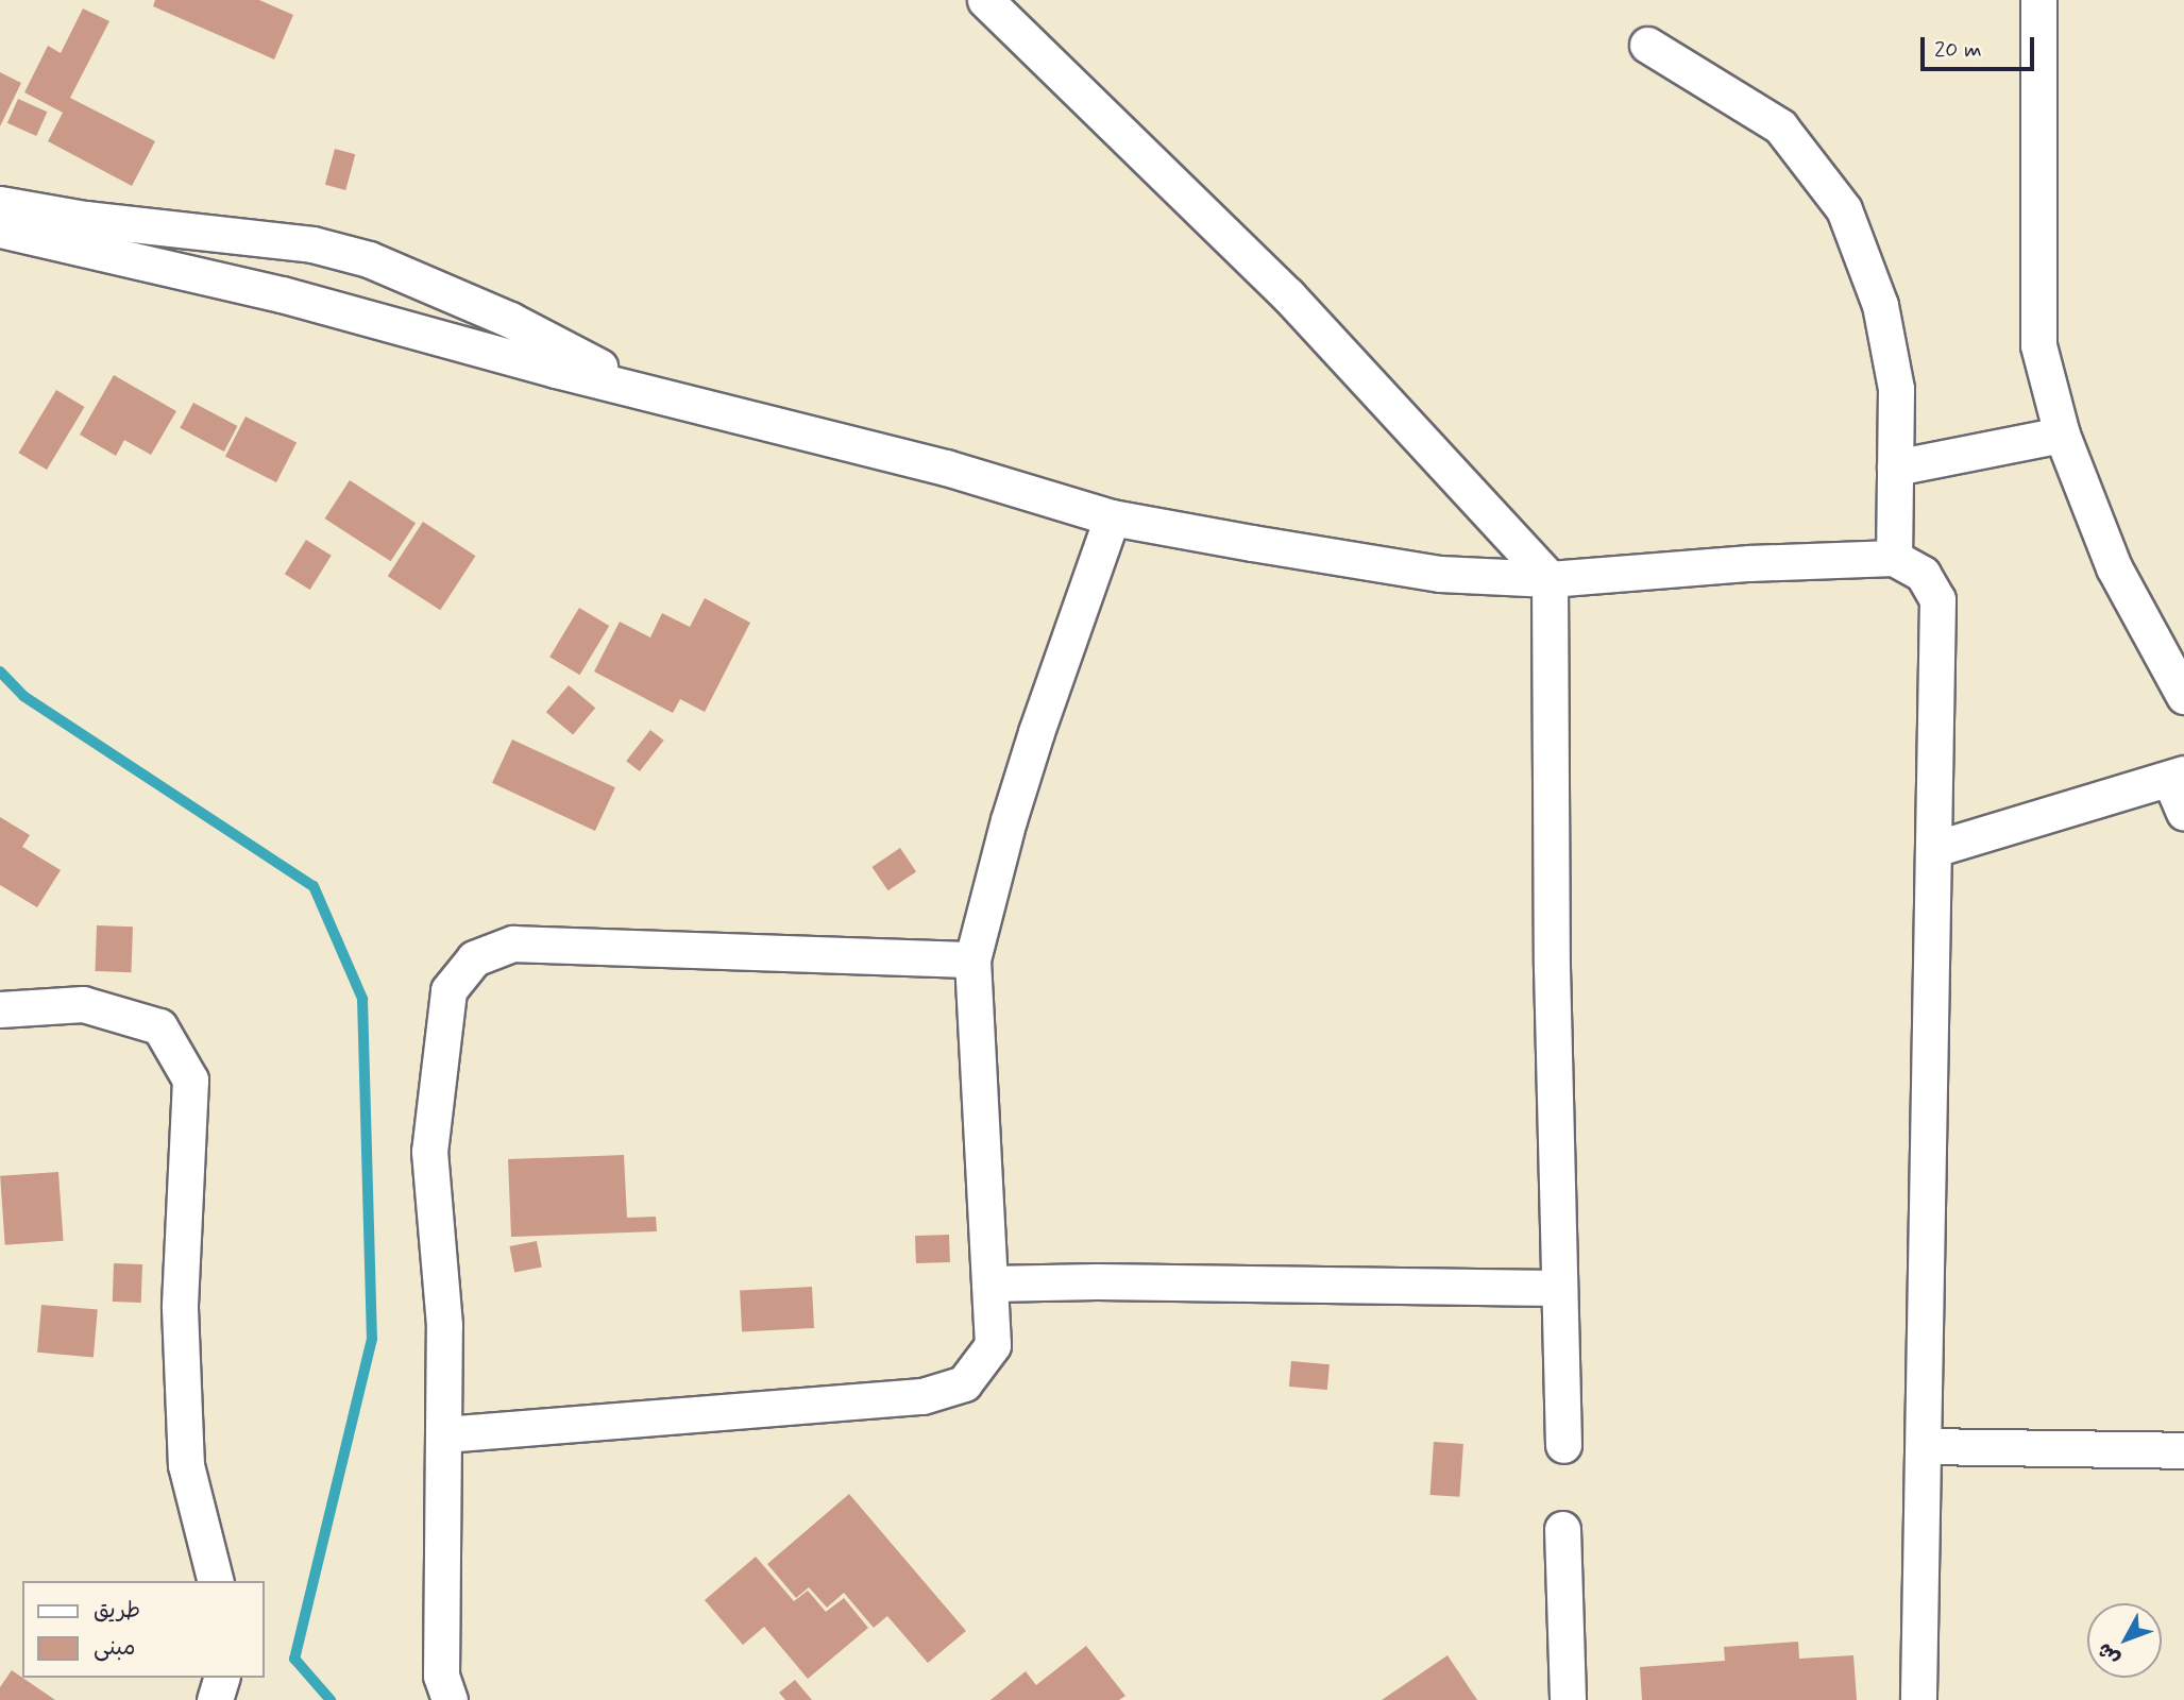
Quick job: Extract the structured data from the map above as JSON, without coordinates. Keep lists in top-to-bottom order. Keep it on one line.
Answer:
{"legend":["طريق","مبنى"],"scale_bar":"20 m","north":"bottom left"}
